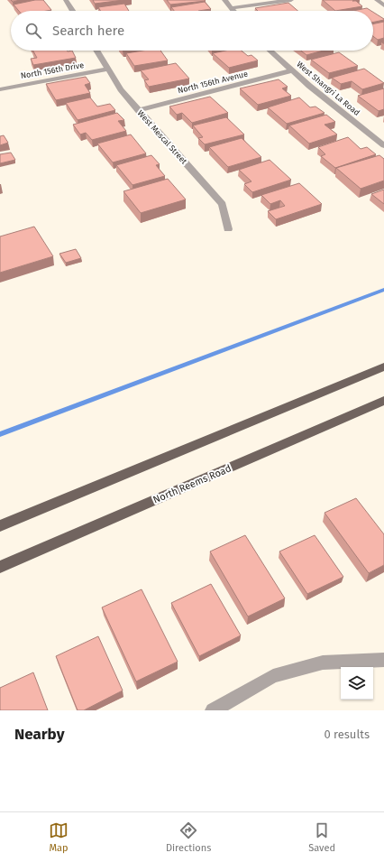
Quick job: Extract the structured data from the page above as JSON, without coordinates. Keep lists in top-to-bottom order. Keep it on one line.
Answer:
{"streets":{"main road":["North Reems Road"],"street":["North 156th Drive","North 156th Avenue","West Shangri La Road","West Mescal Street"]},"crossings":[["North 156th Drive","West Mescal Street"],["North 156th Avenue","West Shangri La Road"],["North 156th Avenue","West Mescal Street"]],"page":{"search":"Search here","heading":["Nearby","0 results"],"nav":["Map","Directions","Saved"]}}
